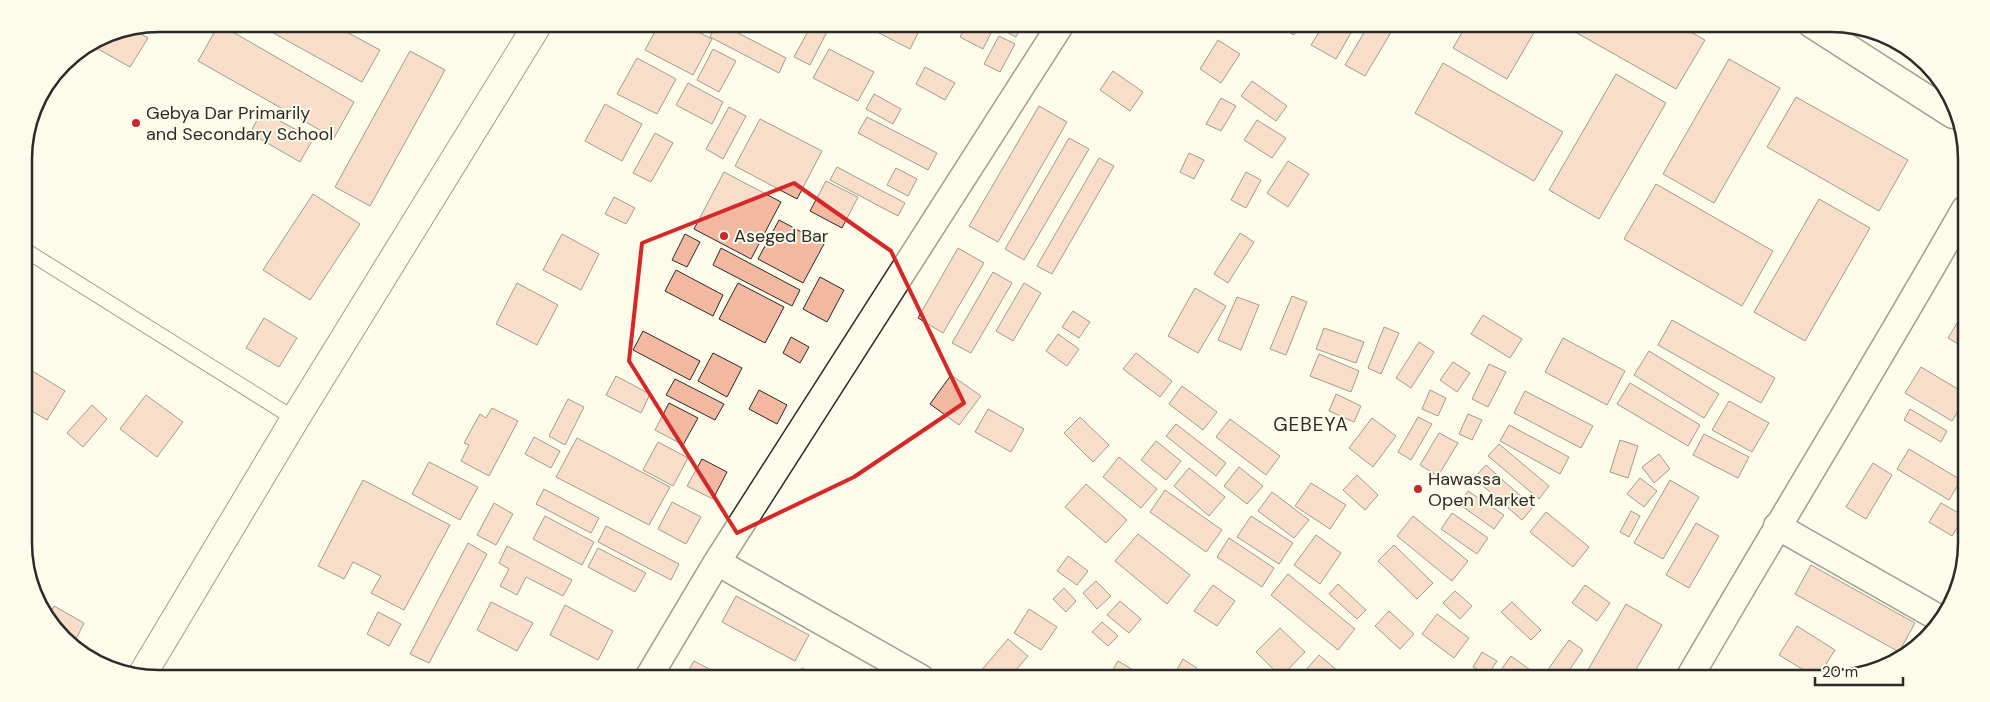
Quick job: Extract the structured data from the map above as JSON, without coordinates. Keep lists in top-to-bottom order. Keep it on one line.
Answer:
{"districts":["GEBEYA"],"places":["Gebya Dar Primarily and Secondary School","Aseged Bar","Hawassa Open Market"],"scale_bar":"20 m"}
